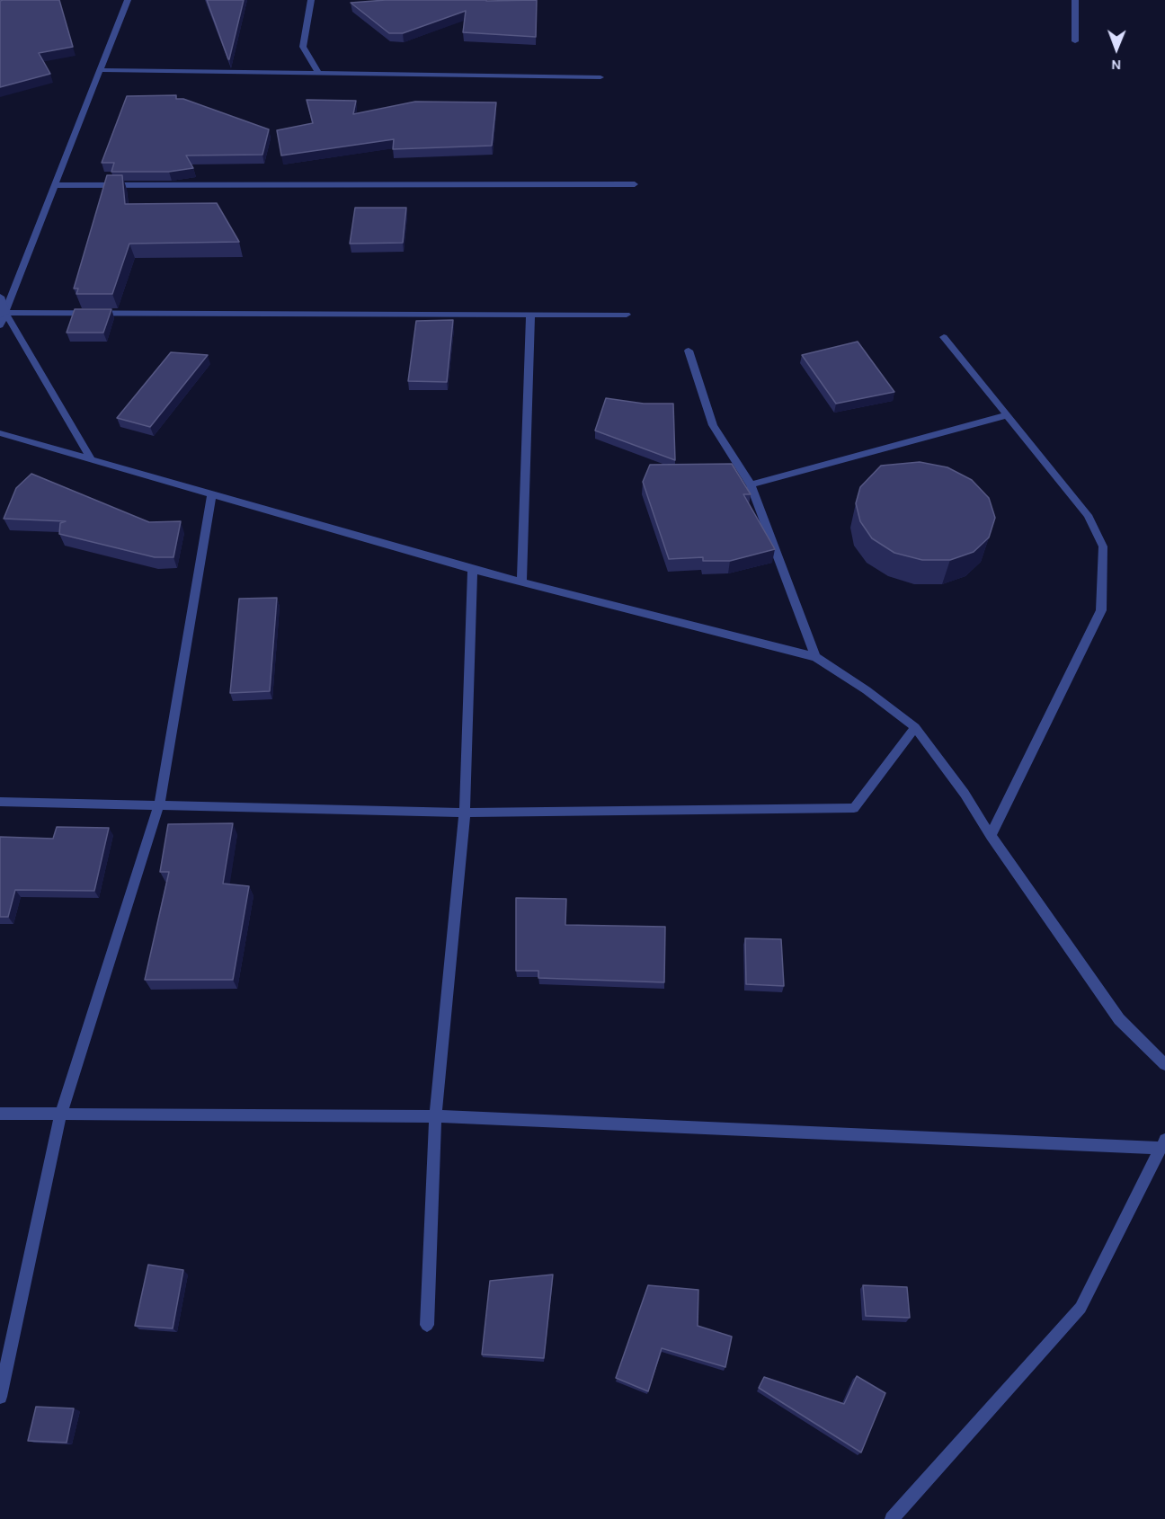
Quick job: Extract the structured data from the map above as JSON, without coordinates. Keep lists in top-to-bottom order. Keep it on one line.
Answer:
{"north":"bottom"}
